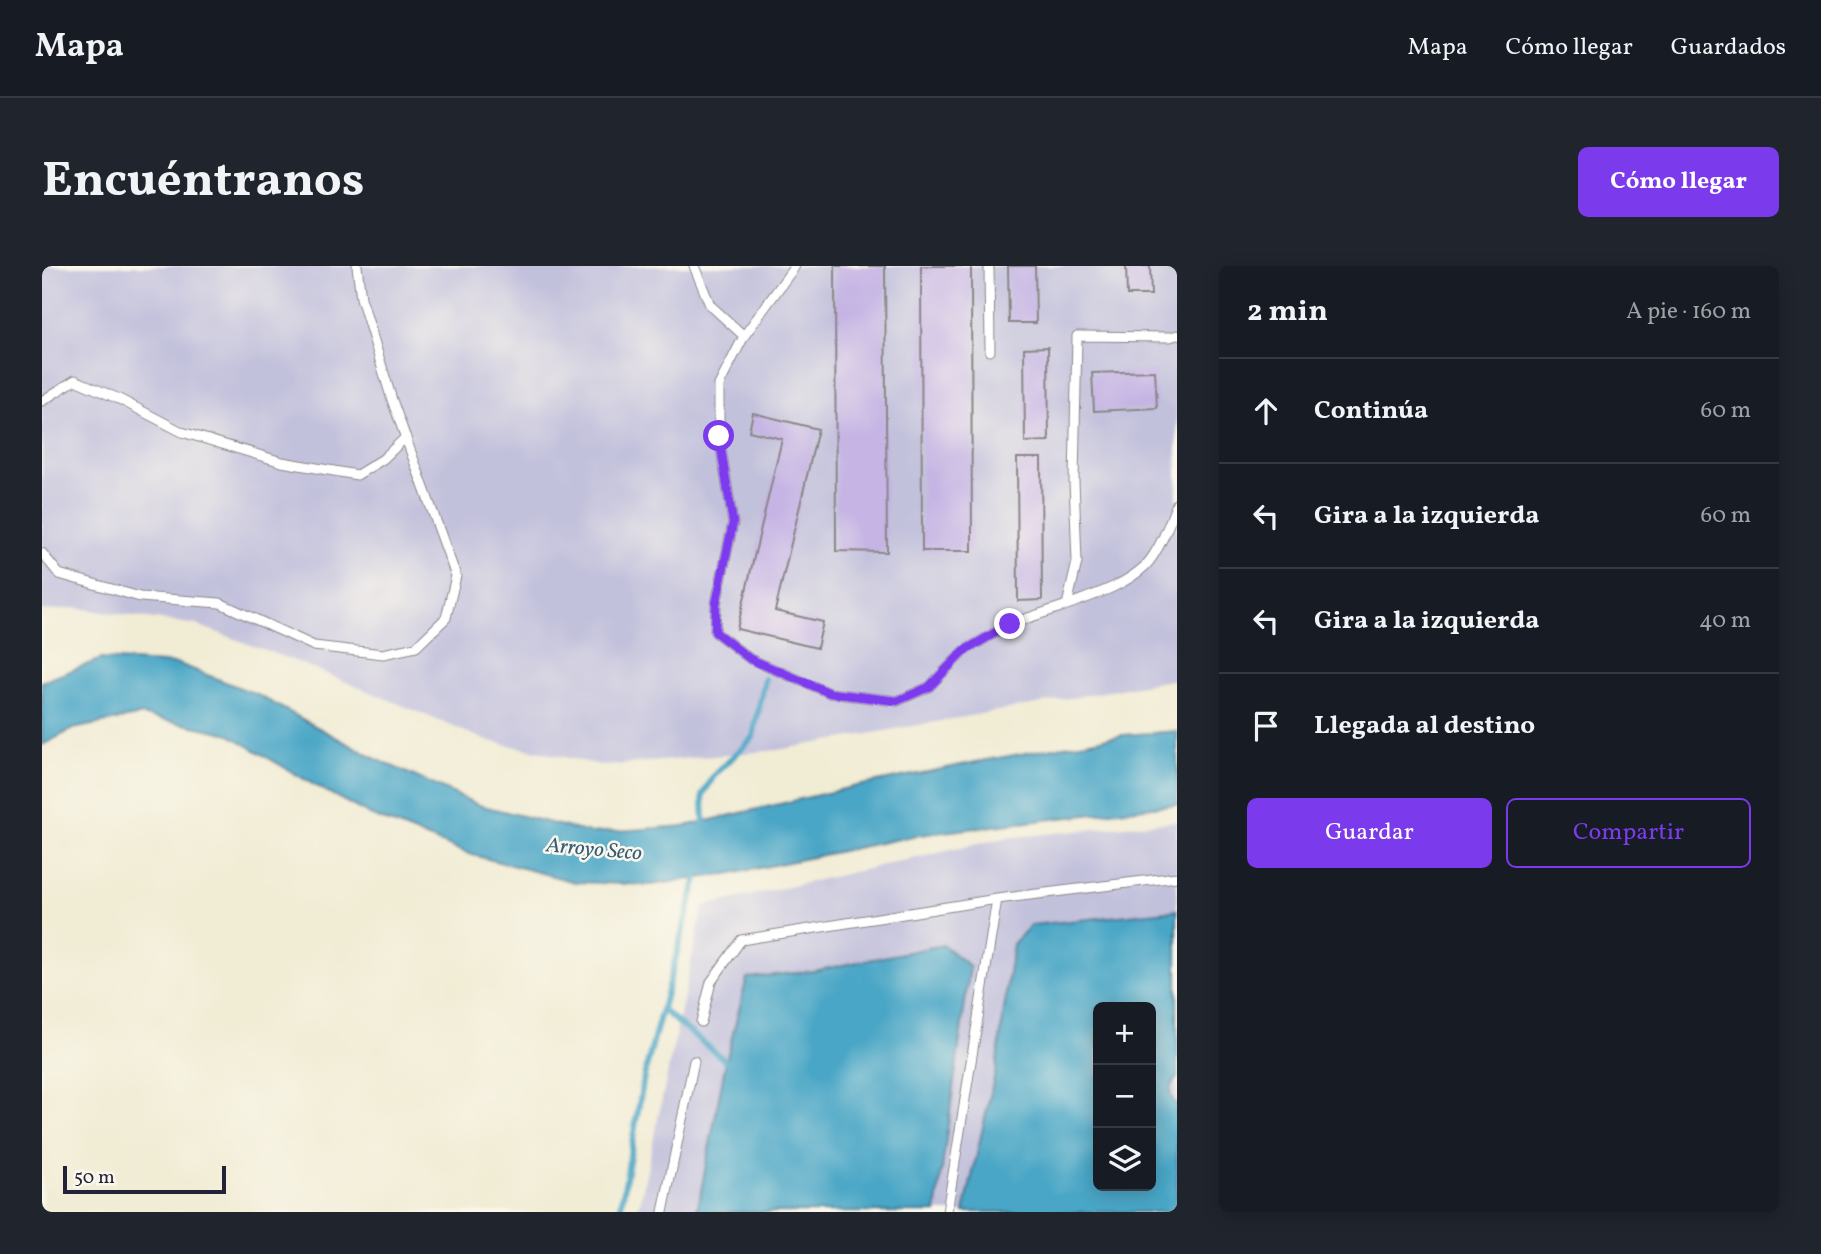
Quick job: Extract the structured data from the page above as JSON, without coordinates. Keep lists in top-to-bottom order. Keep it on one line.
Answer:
{"water":["Arroyo Seco"],"scale_bar":"50 m","page":{"header":"Mapa","nav":["Mapa","Cómo llegar","Guardados"],"buttons":["Cómo llegar",["Guardar","Compartir"]],"title":"Encuéntranos","heading":["2 min","A pie · 160 m"],"list":[["Continúa","60 m"],["Gira a la izquierda","60 m"],["Gira a la izquierda","40 m"],"Llegada al destino"],"map_buttons":["+","−"],"scale":"50 m"}}
